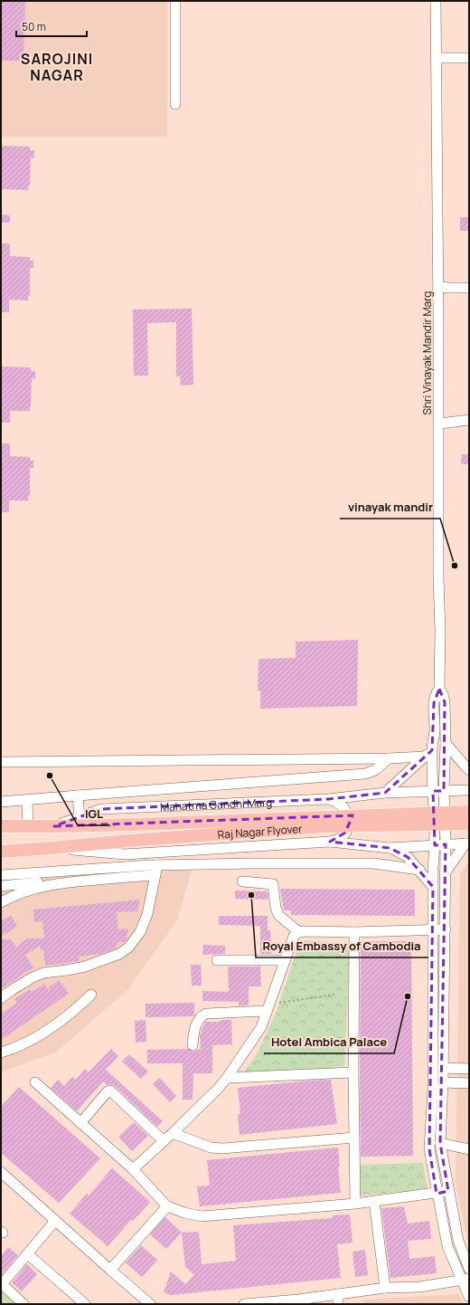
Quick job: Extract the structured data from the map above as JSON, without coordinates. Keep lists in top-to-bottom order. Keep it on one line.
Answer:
{"streets":{"main road":["Mahatma Gandhi Marg","Raj Nagar Flyover"],"street":["Shri Vinayak Mandir Marg"]},"crossings":[["Mahatma Gandhi Marg","Raj Nagar Flyover"]],"districts":["SAROJINI NAGAR"],"places":["vinayak mandir","IGL","Royal Embassy of Cambodia","Hotel Ambica Palace"],"scale_bar":"50 m"}
